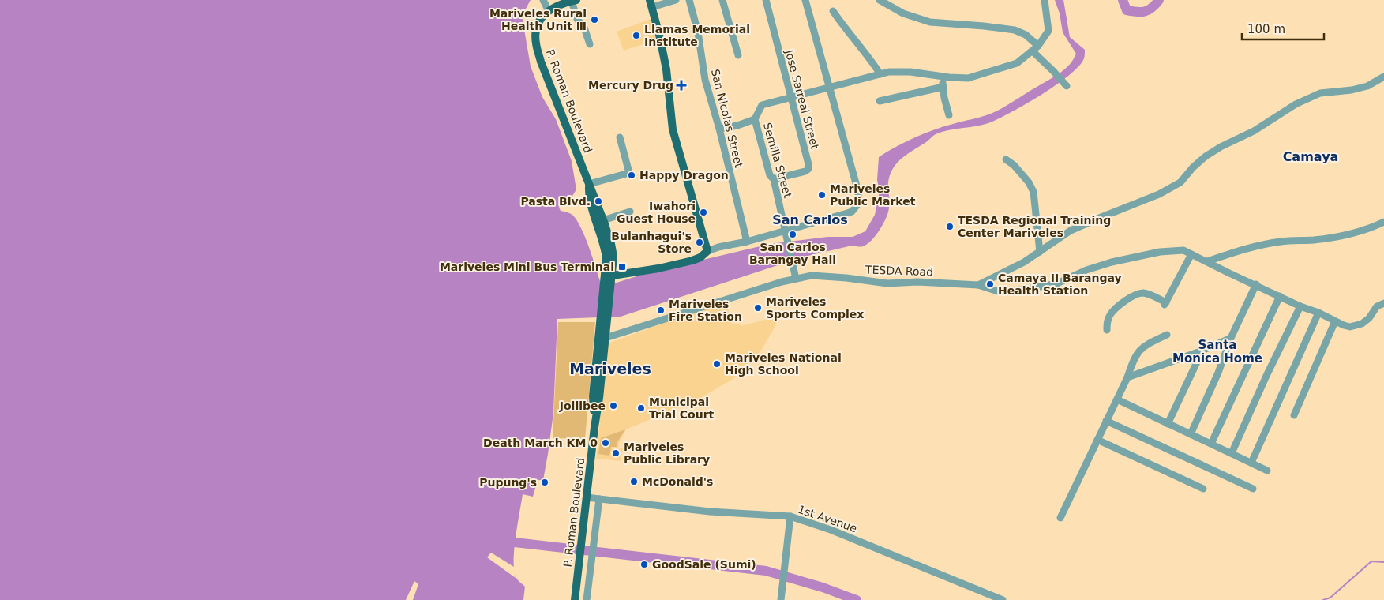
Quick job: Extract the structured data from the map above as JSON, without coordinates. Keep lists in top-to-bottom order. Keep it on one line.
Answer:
{"streets":{"main road":["P. Roman Boulevard"],"street":["Jose Sarreal Street","San Nicolas Street","Semilla Street","TESDA Road","1st Avenue"]},"crossings":[["Jose Sarreal Street","Semilla Street"],["P. Roman Boulevard","TESDA Road"],["P. Roman Boulevard","1st Avenue"],["Semilla Street","TESDA Road"]],"districts":["Camaya","San Carlos","Santa Monica Home","Mariveles"],"places":{"other":["Mariveles Rural Health Unit Ⅲ","Llamas Memorial Institute","Happy Dragon","Mariveles Public Market","Pasta Blvd.","Iwahori Guest House","TESDA Regional Training Center Mariveles","San Carlos Barangay Hall","Bulanhagui's Store","Camaya II Barangay Health Station","Mariveles Sports Complex","Mariveles Fire Station","Mariveles National High School","Jollibee","Municipal Trial Court","Death March KM 0","Mariveles Public Library","McDonald's","Pupung's","GoodSale (Sumi)"],"health":["Mercury Drug"],"transit":["Mariveles Mini Bus Terminal"]},"scale_bar":"100 m"}
